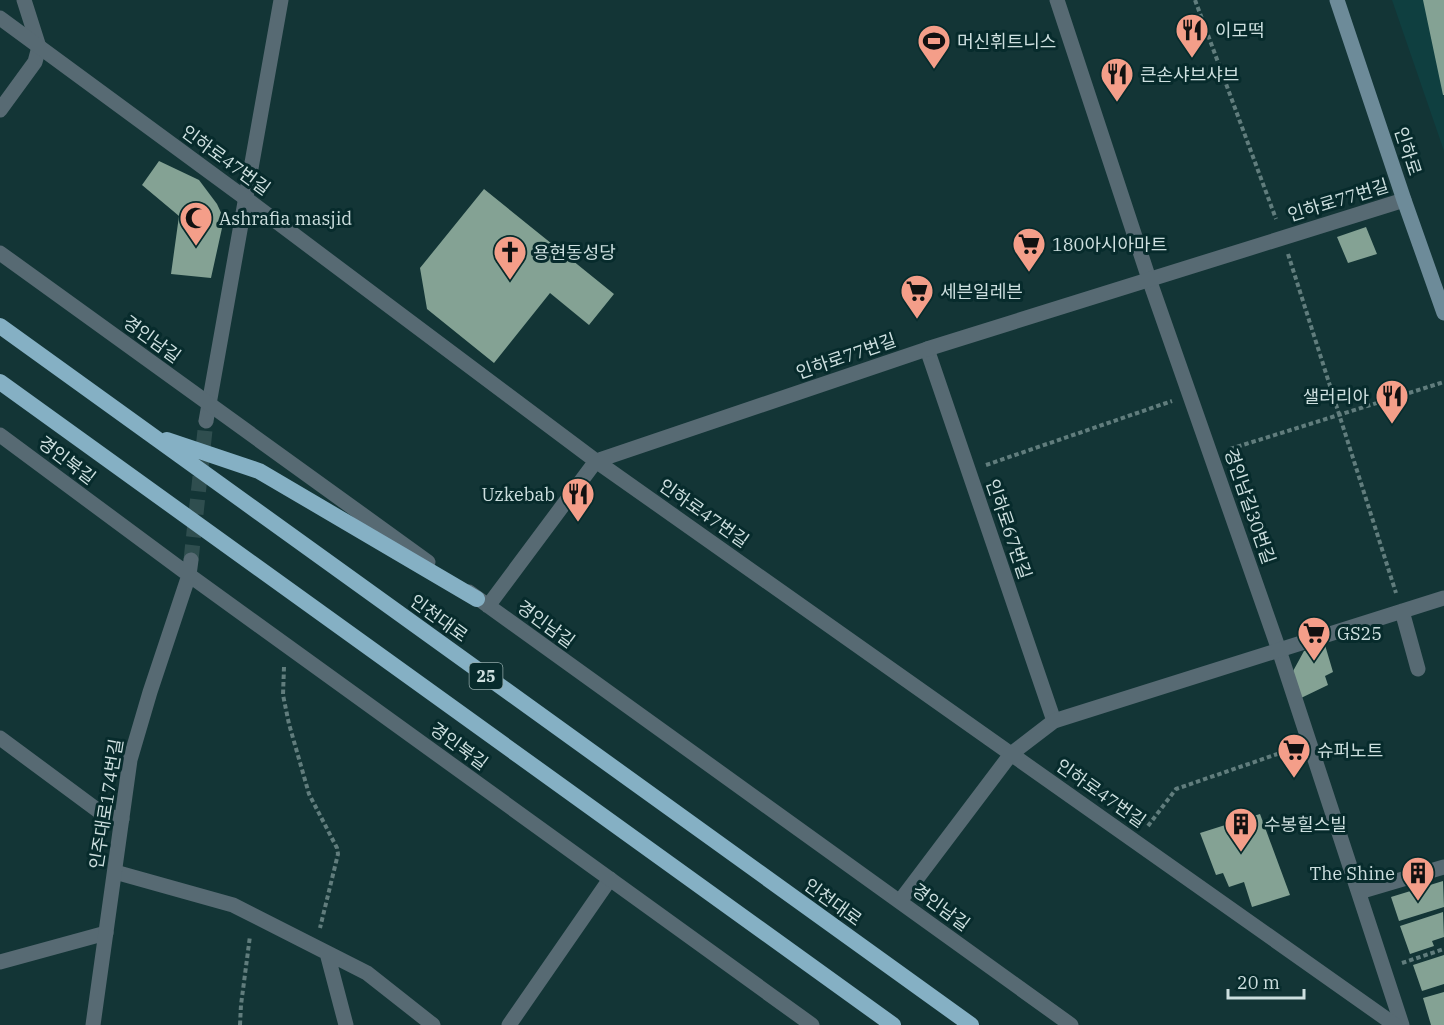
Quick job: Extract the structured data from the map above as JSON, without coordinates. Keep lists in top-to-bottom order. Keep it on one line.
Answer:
{"streets":{"highway":["인천대로","25"],"main road":["인하로"],"street":["인하로47번길","인하로77번길","경인남길","경인북길","경인남길30번길","인하로67번길","인주대로174번길"]},"crossings":[["인하로","인하로77번길"],["인하로47번길","인하로77번길"],["인하로77번길","경인남길30번길"],["인하로77번길","인하로67번길"],["경인북길","인주대로174번길"]],"places":{"restaurant":["이모떡","큰손샤브샤브","샐러리아","Uzkebab"],"sports":["머신휘트니스"],"mosque":["Ashrafia masjid"],"supermarket":["180아시아마트","세븐일레븐","GS25","슈퍼노트"],"church":["용현동성당"],"building":["수봉힐스빌","The Shine"]},"scale_bar":"20 m"}
